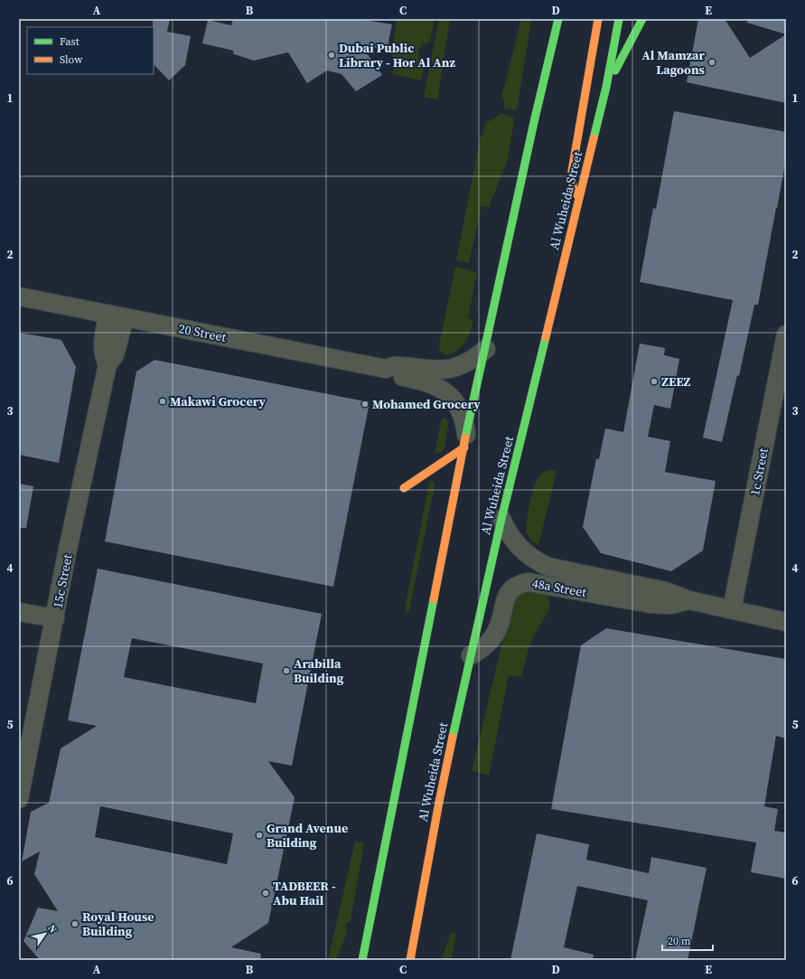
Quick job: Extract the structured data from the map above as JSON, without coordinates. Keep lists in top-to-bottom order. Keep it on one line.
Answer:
{"streets":{"main road":["Al Wuheida Street"],"street":["20 Street","1c Street","15c Street","48a Street"]},"crossings":[["Al Wuheida Street","48a Street"],["20 Street","15c Street"],["1c Street","48a Street"]],"places":["Dubai Public Library - Hor Al Anz","Al Mamzar Lagoons","ZEEZ","Makawi Grocery","Mohamed Grocery","Arabilla Building","Grand Avenue Building","TADBEER - Abu Hail","Royal House Building"],"legend":["Fast","Slow"],"scale_bar":"20 m","north":"top right","grid":{"columns":["A","B","C","D","E"],"rows":["1","2","3","4","5","6"]}}
